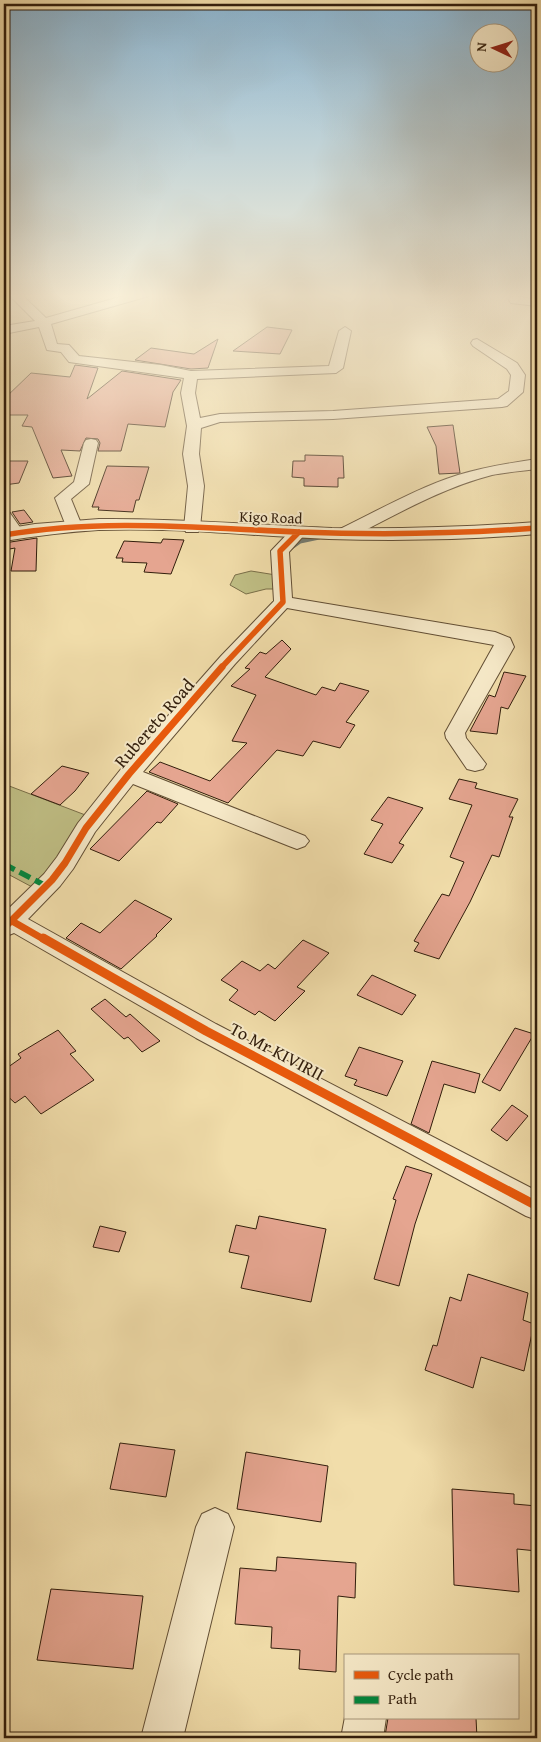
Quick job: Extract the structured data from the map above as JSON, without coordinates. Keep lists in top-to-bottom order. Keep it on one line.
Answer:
{"streets":{"street":["Kigo Road","Rubereto Road","To Mr KIVIRII"]},"crossings":[["Rubereto Road","To Mr KIVIRII"]],"legend":["Cycle path","Path"],"north":"left"}
